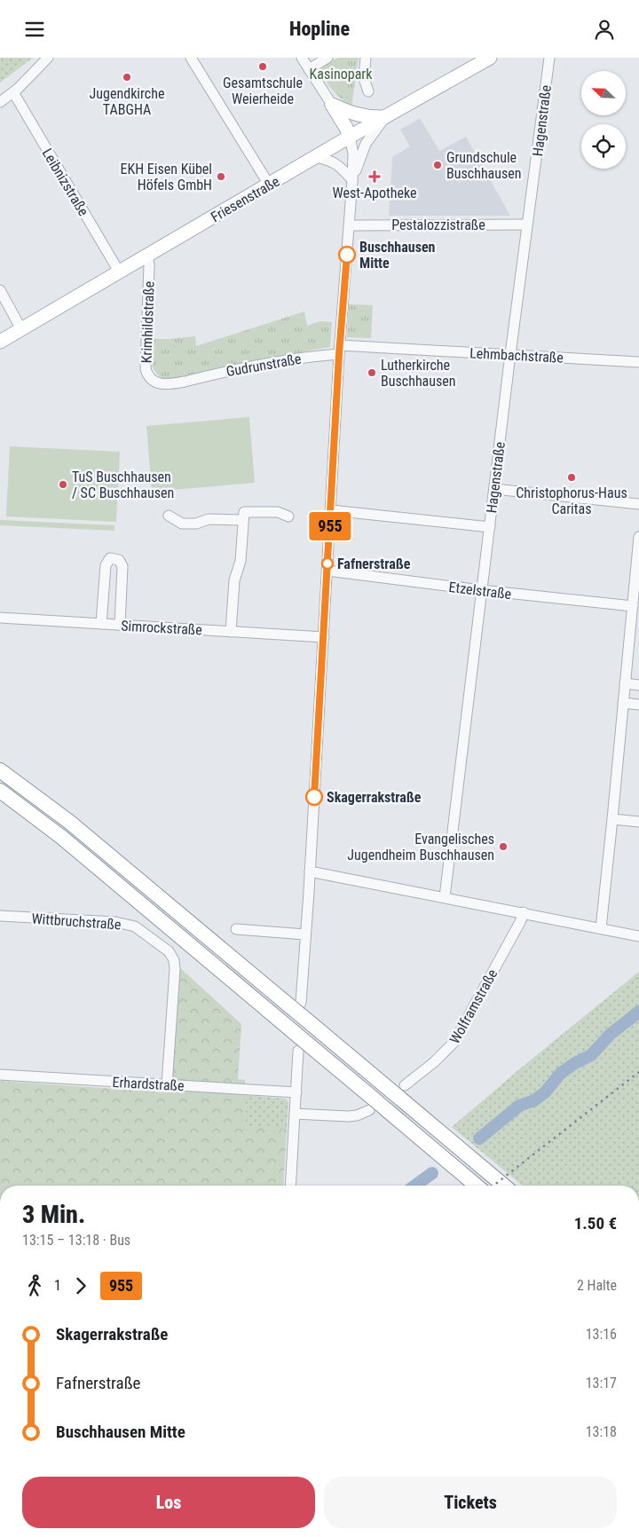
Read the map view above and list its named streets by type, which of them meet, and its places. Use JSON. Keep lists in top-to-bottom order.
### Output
{
  "streets": {
    "main road": ["Friesenstraße"],
    "street": [
      "Hagenstraße",
      "Leibnizstraße",
      "Pestalozzistraße",
      "Krimhildstraße",
      "Lehmbachstraße",
      "Gudrunstraße",
      "Etzelstraße",
      "Simrockstraße",
      "Wittbruchstraße",
      "Wolframstraße",
      "Erhardstraße"
    ]
  },
  "crossings": [
    ["Hagenstraße", "Pestalozzistraße"],
    ["Hagenstraße", "Lehmbachstraße"],
    ["Hagenstraße", "Etzelstraße"],
    ["Leibnizstraße", "Friesenstraße"],
    ["Friesenstraße", "Krimhildstraße"],
    ["Krimhildstraße", "Gudrunstraße"],
    ["Lehmbachstraße", "Gudrunstraße"],
    ["Wittbruchstraße", "Erhardstraße"]
  ],
  "parks": ["Kasinopark"],
  "places": {
    "other": [
      "Gesamtschule Weierheide",
      "Jugendkirche TABGHA",
      "Grundschule Buschhausen",
      "EKH Eisen Kübel Höfels GmbH",
      "Buschhausen Mitte",
      "Lutherkirche Buschhausen",
      "Christophorus-Haus Caritas",
      "TuS Buschhausen / SC Buschhausen",
      "Fafnerstraße",
      "Skagerrakstraße",
      "Evangelisches Jugendheim Buschhausen"
    ],
    "health": ["West-Apotheke"]
  },
  "lines": ["bus line 955"],
  "north": "top left",
  "page": {
    "header": "Hopline",
    "on_map": "955",
    "heading": ["3 Min.", "13:15 – 13:18 · Bus", "1.50 €"],
    "legs": ["1", "955", "2 Halte"],
    "list": [
      {
        "name": "Skagerrakstraße",
        "value": "13:16"
      },
      {
        "name": "Fafnerstraße",
        "value": "13:17"
      },
      {
        "name": "Buschhausen Mitte",
        "value": "13:18"
      }
    ],
    "buttons": ["Los", "Tickets"]
  }
}
